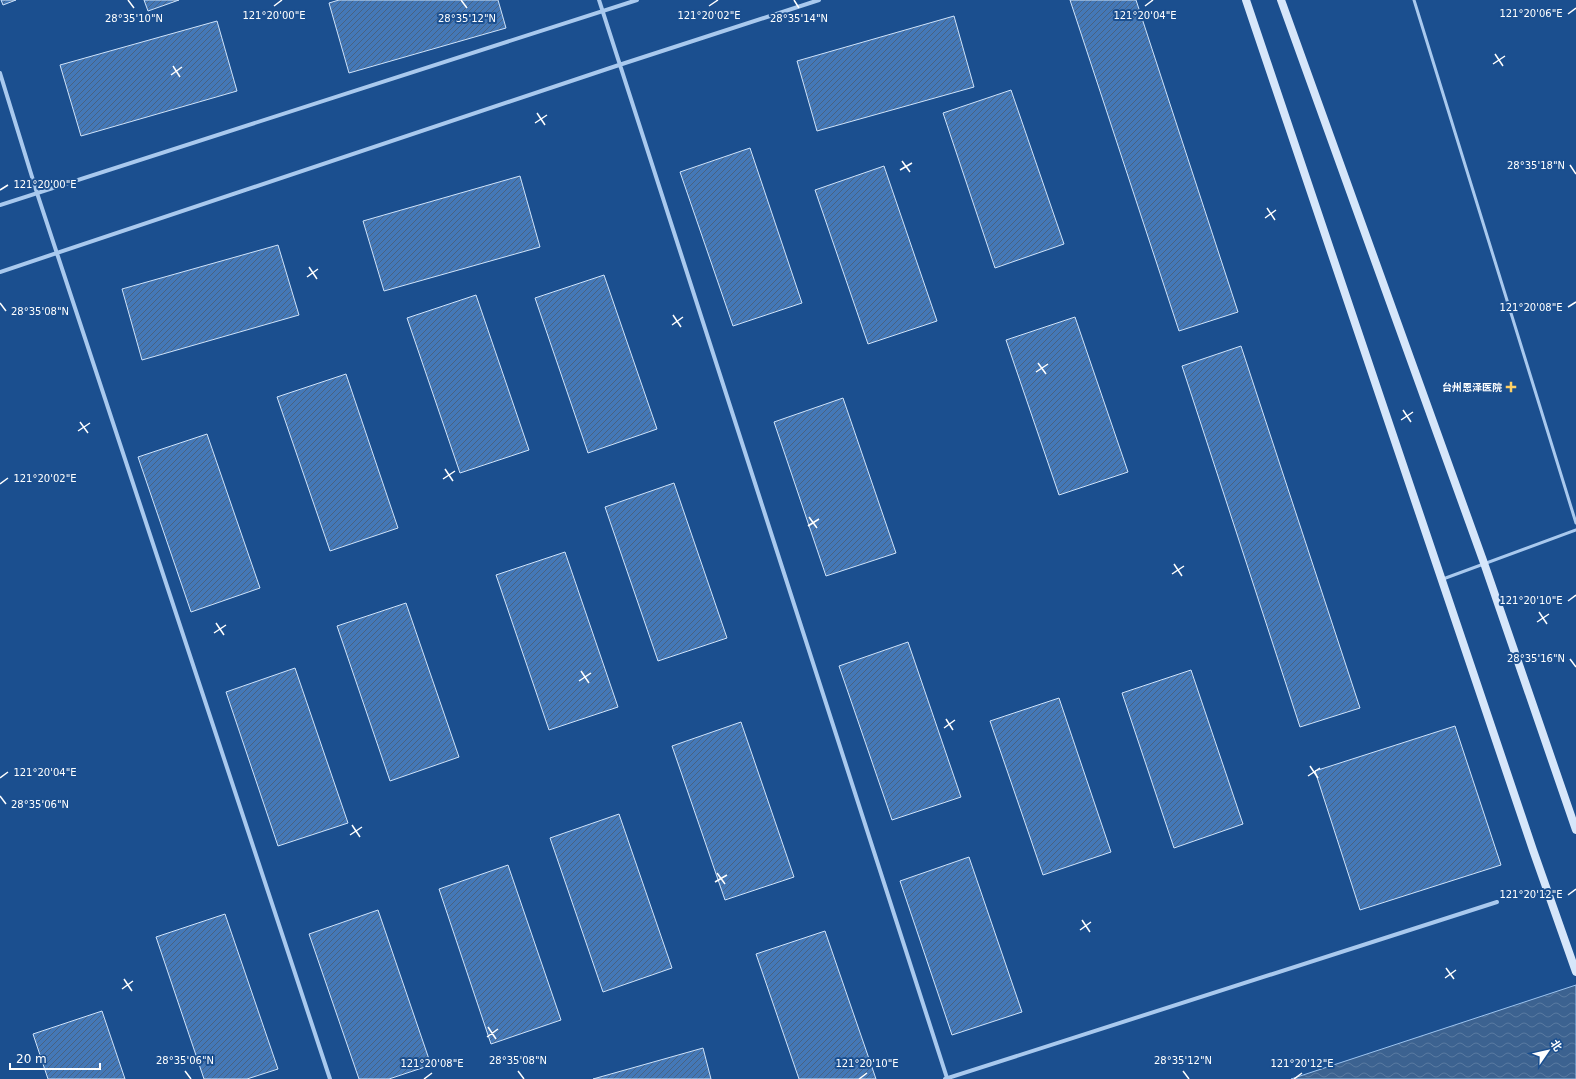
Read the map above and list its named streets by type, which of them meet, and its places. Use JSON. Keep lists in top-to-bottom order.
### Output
{
  "places": {
    "health": ["台州恩泽医院"]
  },
  "scale_bar": "20 m",
  "north": "top right",
  "coordinates": [
    "121°20'06\"E",
    "121°20'00\"E",
    "121°20'02\"E",
    "121°20'04\"E",
    "28°35'10\"N",
    "28°35'12\"N",
    "28°35'14\"N",
    "28°35'18\"N",
    "121°20'08\"E",
    "28°35'08\"N",
    "121°20'10\"E",
    "28°35'16\"N",
    "28°35'06\"N",
    "121°20'12\"E"
  ]
}
